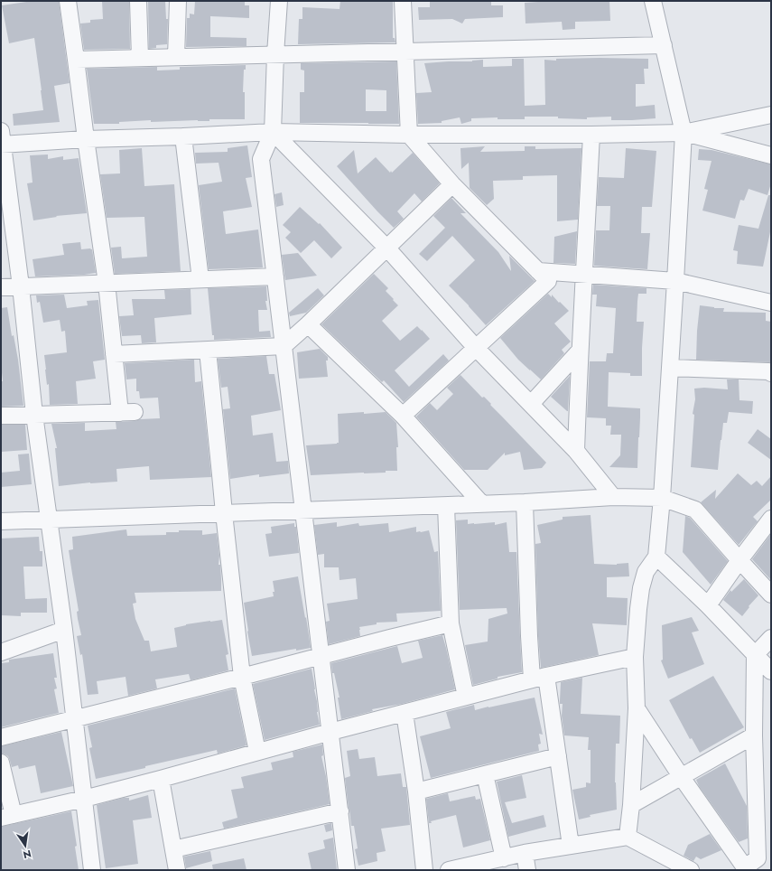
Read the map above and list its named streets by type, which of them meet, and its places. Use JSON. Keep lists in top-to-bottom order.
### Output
{
  "north": "bottom"
}
